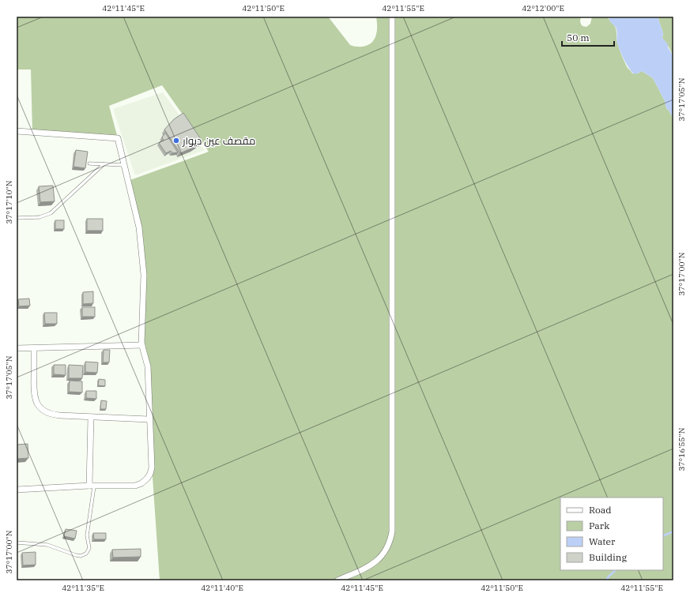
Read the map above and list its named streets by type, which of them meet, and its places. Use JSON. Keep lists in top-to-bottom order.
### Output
{
  "places": ["مقصف عين ديوار"],
  "legend": [
    "Road",
    "Park",
    "Water",
    "Building"
  ],
  "scale_bar": "50 m",
  "coordinates": [
    "42°11'45\"E",
    "42°11'50\"E",
    "42°11'55\"E",
    "42°12'00\"E",
    "37°17'05\"N",
    "37°17'10\"N",
    "37°17'00\"N",
    "37°16'55\"N",
    "42°11'35\"E",
    "42°11'40\"E"
  ]
}
